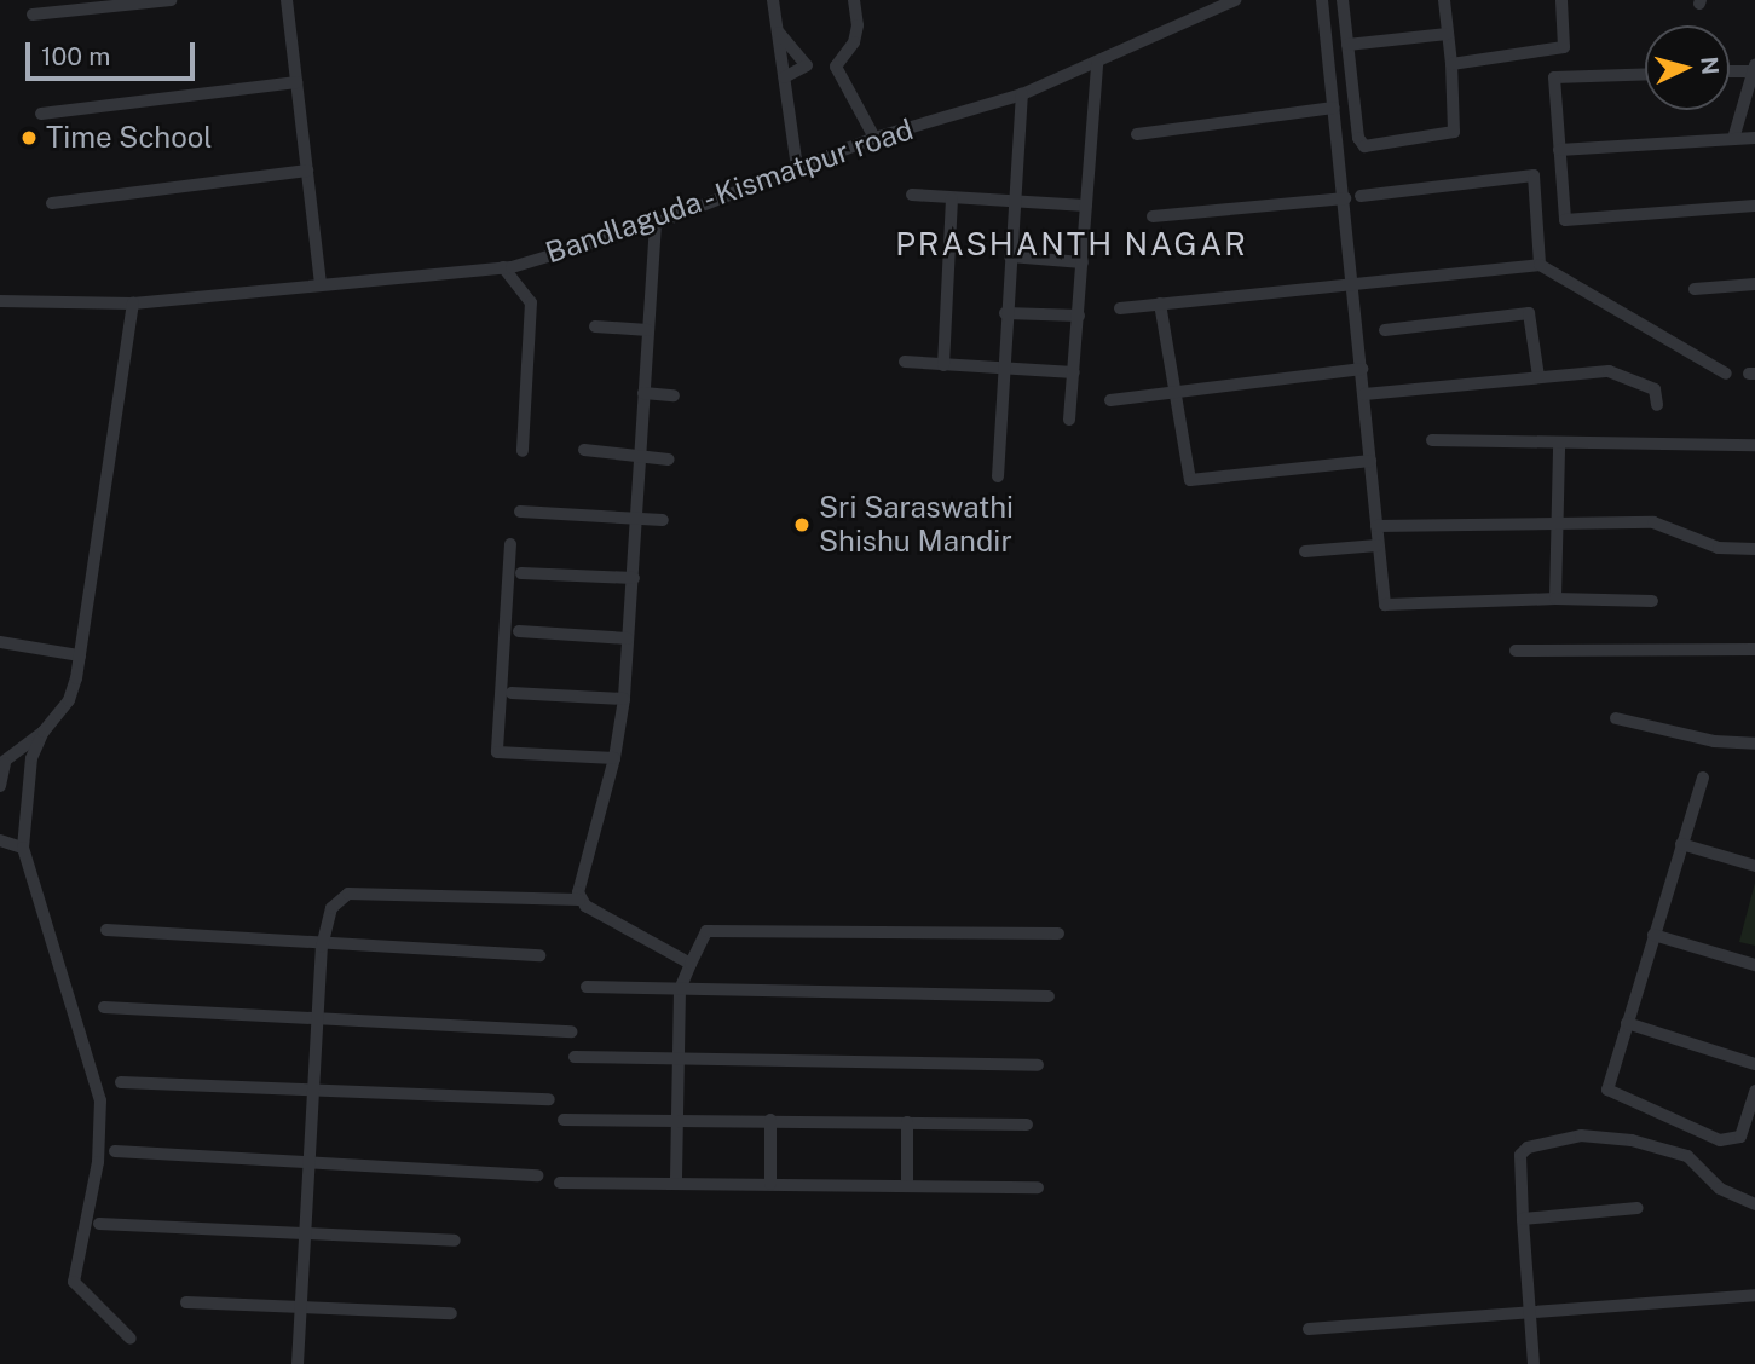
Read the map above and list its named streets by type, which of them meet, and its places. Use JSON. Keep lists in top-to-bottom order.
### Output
{
  "streets": {
    "street": ["Bandlaguda - Kismatpur road"]
  },
  "districts": ["PRASHANTH NAGAR"],
  "places": ["Time School", "Sri Saraswathi Shishu Mandir"],
  "scale_bar": "100 m",
  "north": "right"
}
